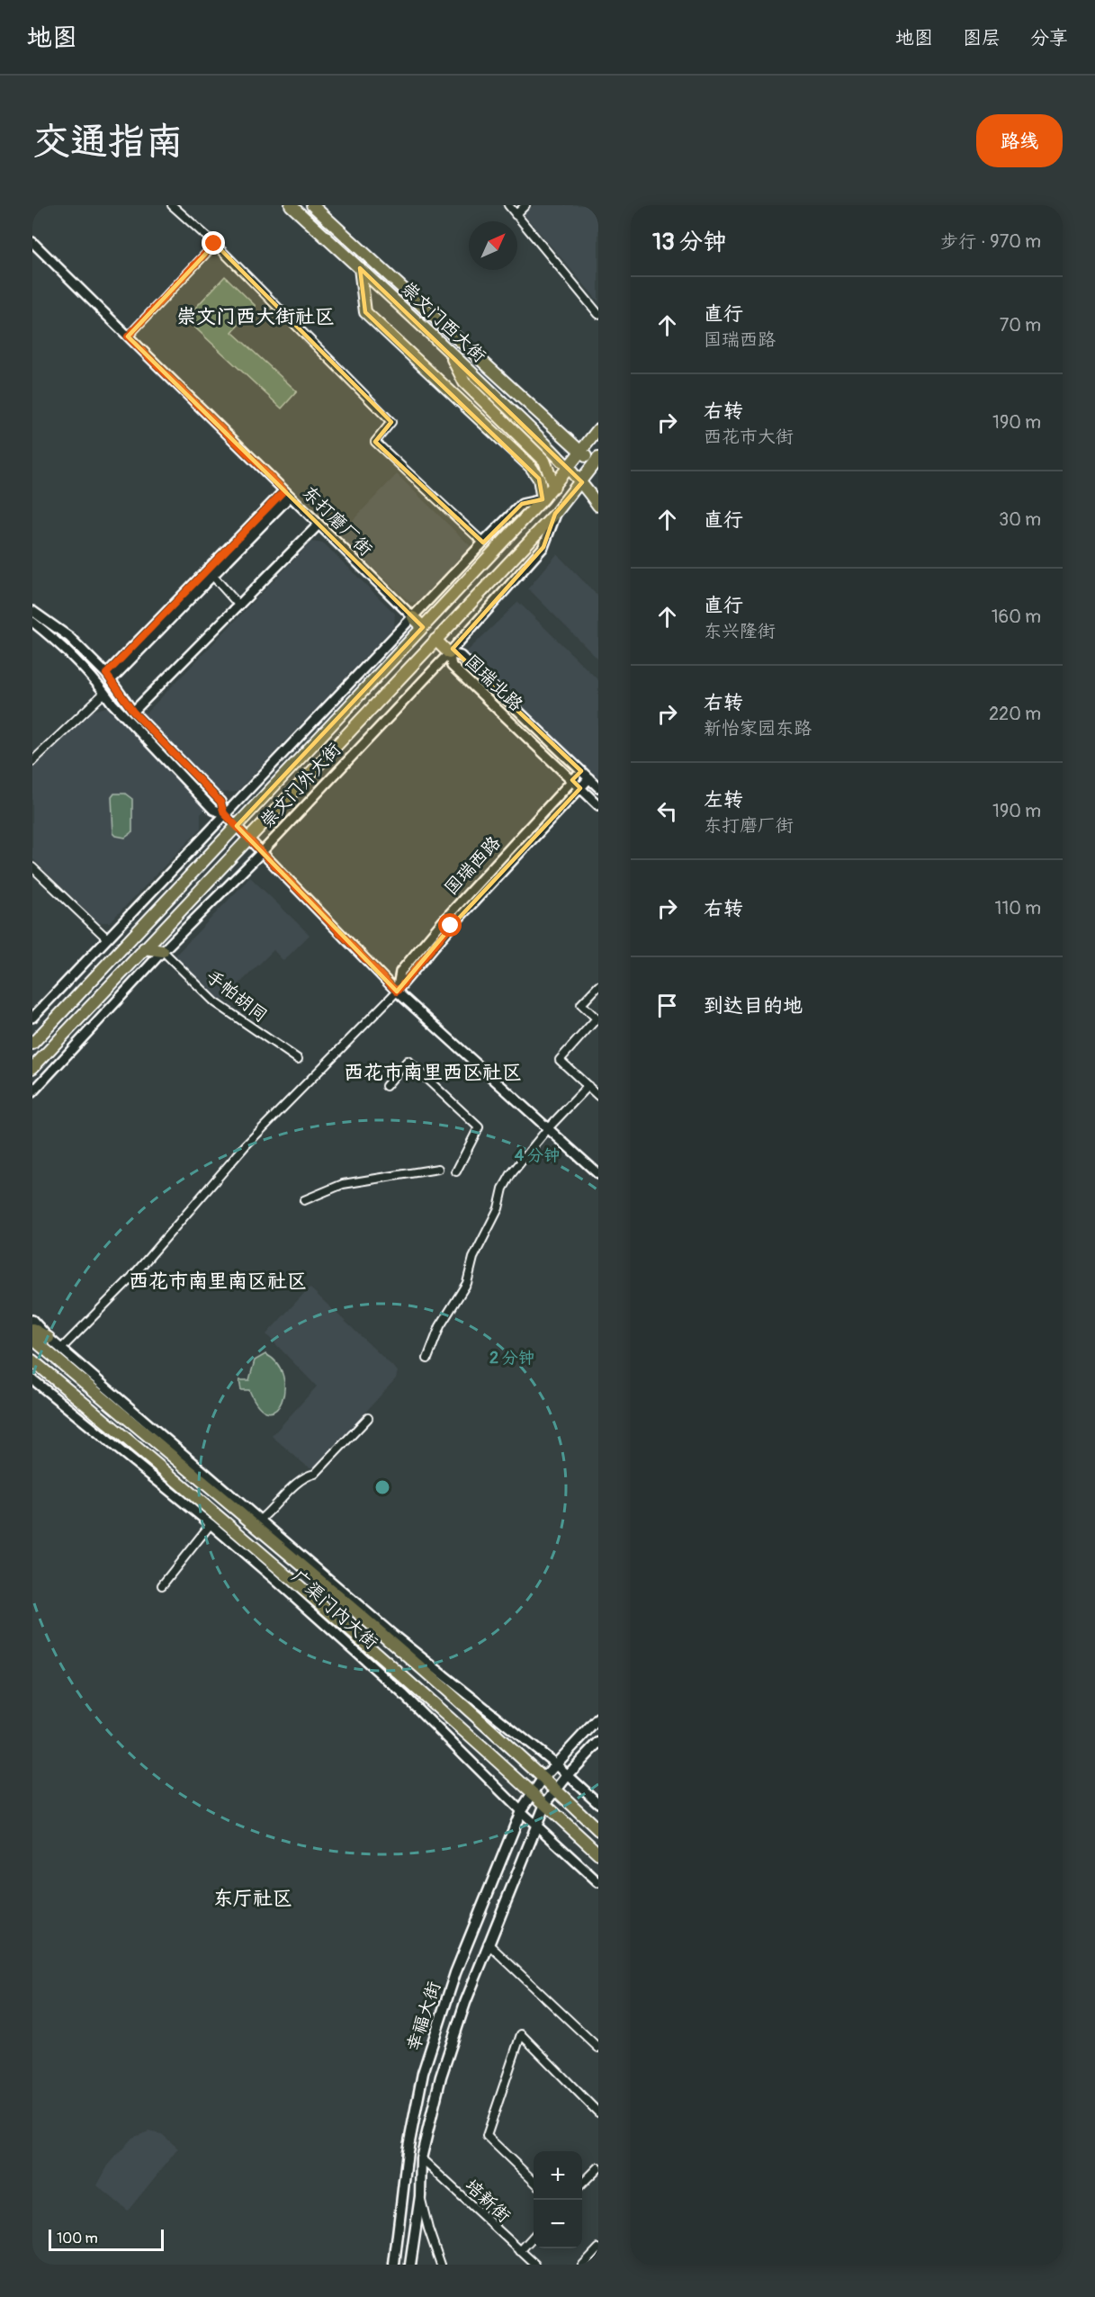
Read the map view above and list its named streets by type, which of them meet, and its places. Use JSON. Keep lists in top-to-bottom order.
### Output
{
  "streets": {
    "main road": [
      "崇文门西大街",
      "崇文门外大街",
      "广渠门内大街",
      "幸福大街"
    ],
    "street": [
      "东打磨厂街",
      "国瑞北路",
      "国瑞西路",
      "手帕胡同",
      "培新街"
    ]
  },
  "crossings": [
    ["崇文门西大街", "崇文门外大街"],
    ["东打磨厂街", "崇文门外大街"],
    ["国瑞北路", "崇文门外大街"],
    ["国瑞北路", "国瑞西路"],
    ["崇文门外大街", "手帕胡同"],
    ["广渠门内大街", "幸福大街"],
    ["幸福大街", "培新街"]
  ],
  "districts": [
    "崇文门西大街社区",
    "西花市南里西区社区",
    "西花市南里南区社区",
    "东厅社区"
  ],
  "scale_bar": "100 m",
  "north": "top right",
  "page": {
    "header": "地图",
    "nav": ["地图", "图层", "分享"],
    "buttons": "路线",
    "title": "交通指南",
    "heading": ["13 分钟", "步行 · 970 m"],
    "list": [
      ["直行", "国瑞西路", "70 m"],
      ["右转", "西花市大街", "190 m"],
      ["直行", "30 m"],
      ["直行", "东兴隆街", "160 m"],
      ["右转", "新怡家园东路", "220 m"],
      ["左转", "东打磨厂街", "190 m"],
      ["右转", "110 m"],
      "到达目的地"
    ],
    "map_buttons": ["+", "−"],
    "scale": "100 m"
  },
  "rings": ["4 分钟", "2 分钟"]
}
